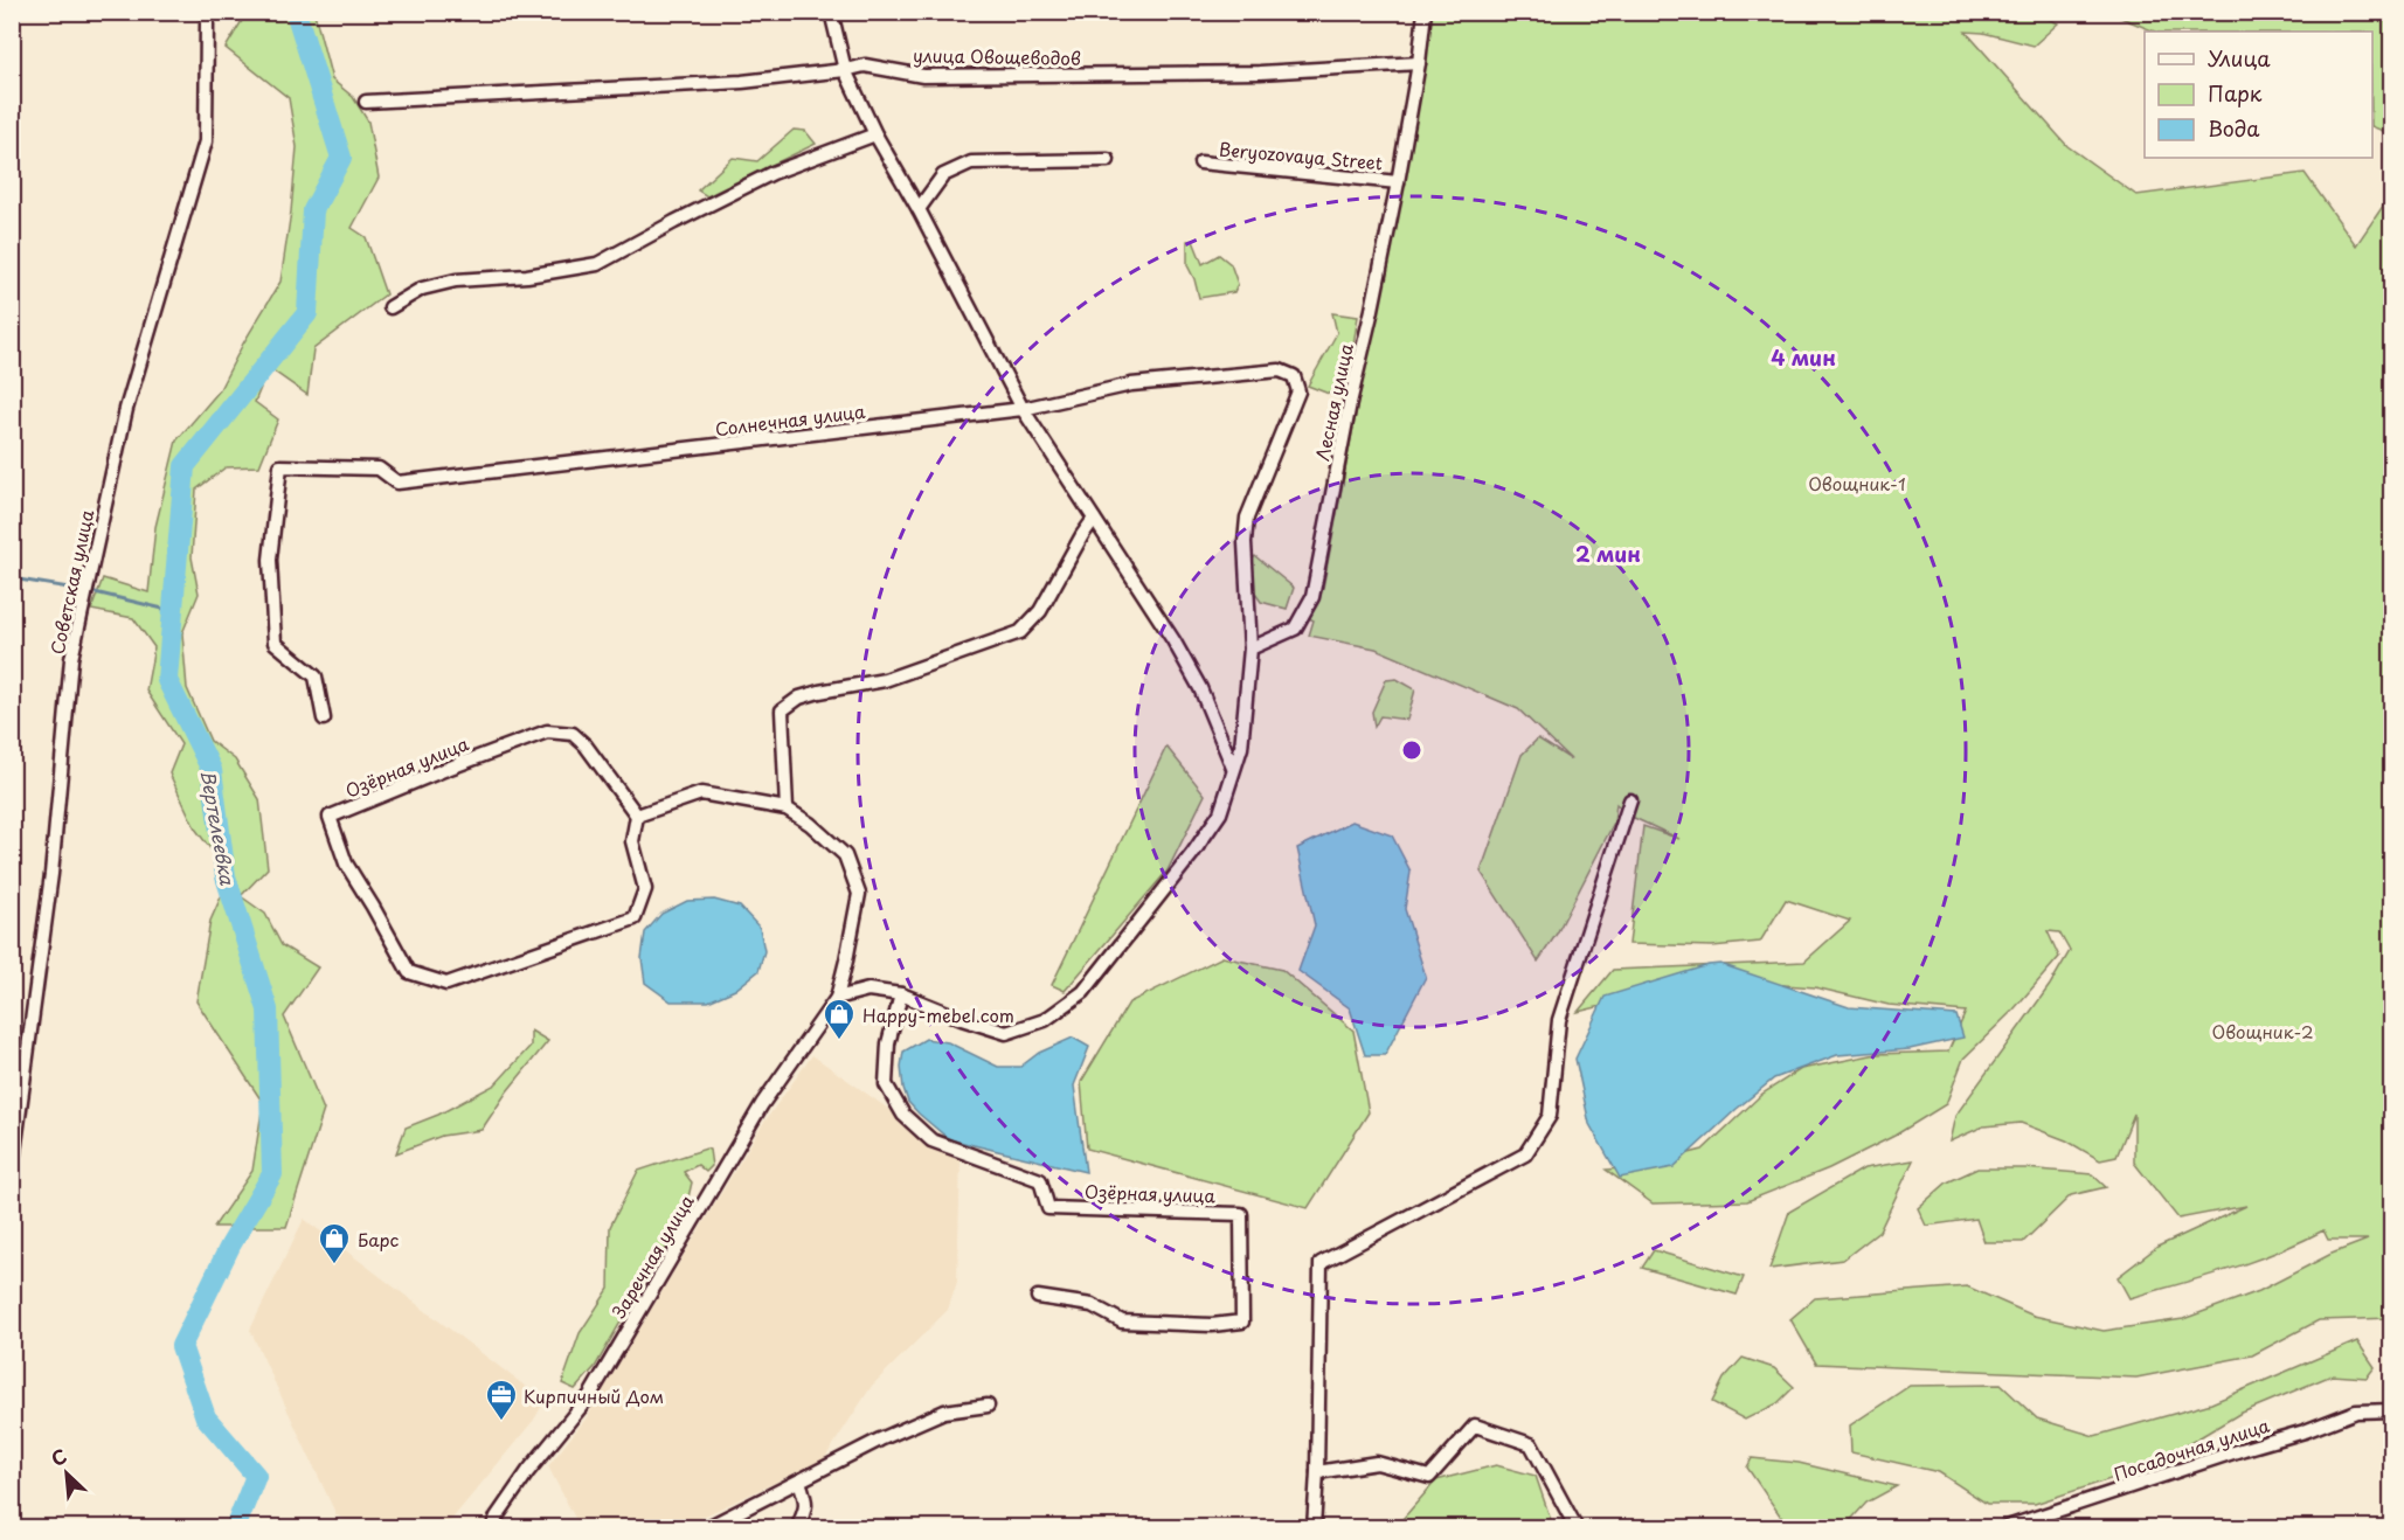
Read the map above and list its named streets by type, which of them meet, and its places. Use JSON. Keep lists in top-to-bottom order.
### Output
{
  "streets": {
    "street": [
      "улица Овощеводов",
      "Beryozovaya Street",
      "Лесная улица",
      "Солнечная улица",
      "Советская улица",
      "Озёрная улица",
      "Заречная улица",
      "Посадочная улица"
    ]
  },
  "crossings": [
    ["улица Овощеводов", "Лесная улица"],
    ["Beryozovaya Street", "Лесная улица"],
    ["Лесная улица", "Солнечная улица"]
  ],
  "water": ["Вертелеевка"],
  "parks": ["Овощник-1", "Овощник-2"],
  "places": {
    "shop": ["Happy-mebel.com", "Барс"],
    "office": ["Кирпичный Дом"]
  },
  "legend": ["Улица", "Парк", "Вода"],
  "north": "top left",
  "rings": ["4 мин", "2 мин"]
}
